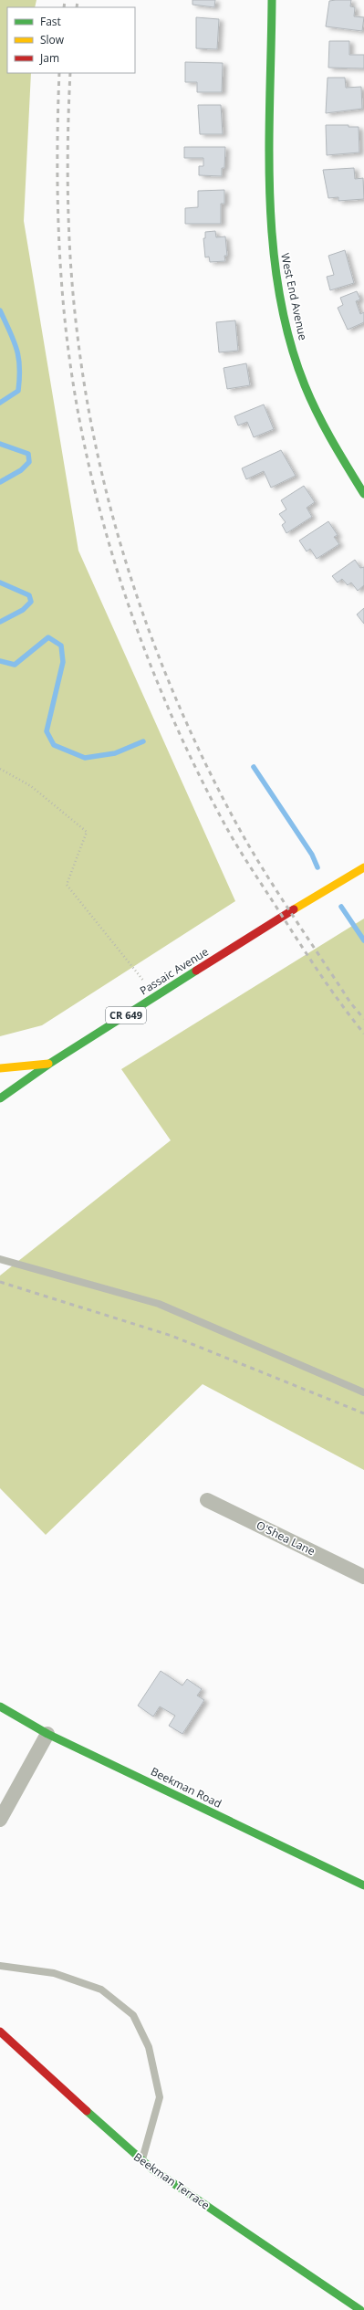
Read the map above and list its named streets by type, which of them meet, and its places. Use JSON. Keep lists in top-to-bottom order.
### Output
{
  "streets": {
    "street": [
      "West End Avenue",
      "Passaic Avenue",
      "CR 649",
      "O'Shea Lane",
      "Beekman Road",
      "Beekman Terrace"
    ]
  },
  "legend": ["Fast", "Slow", "Jam"]
}
